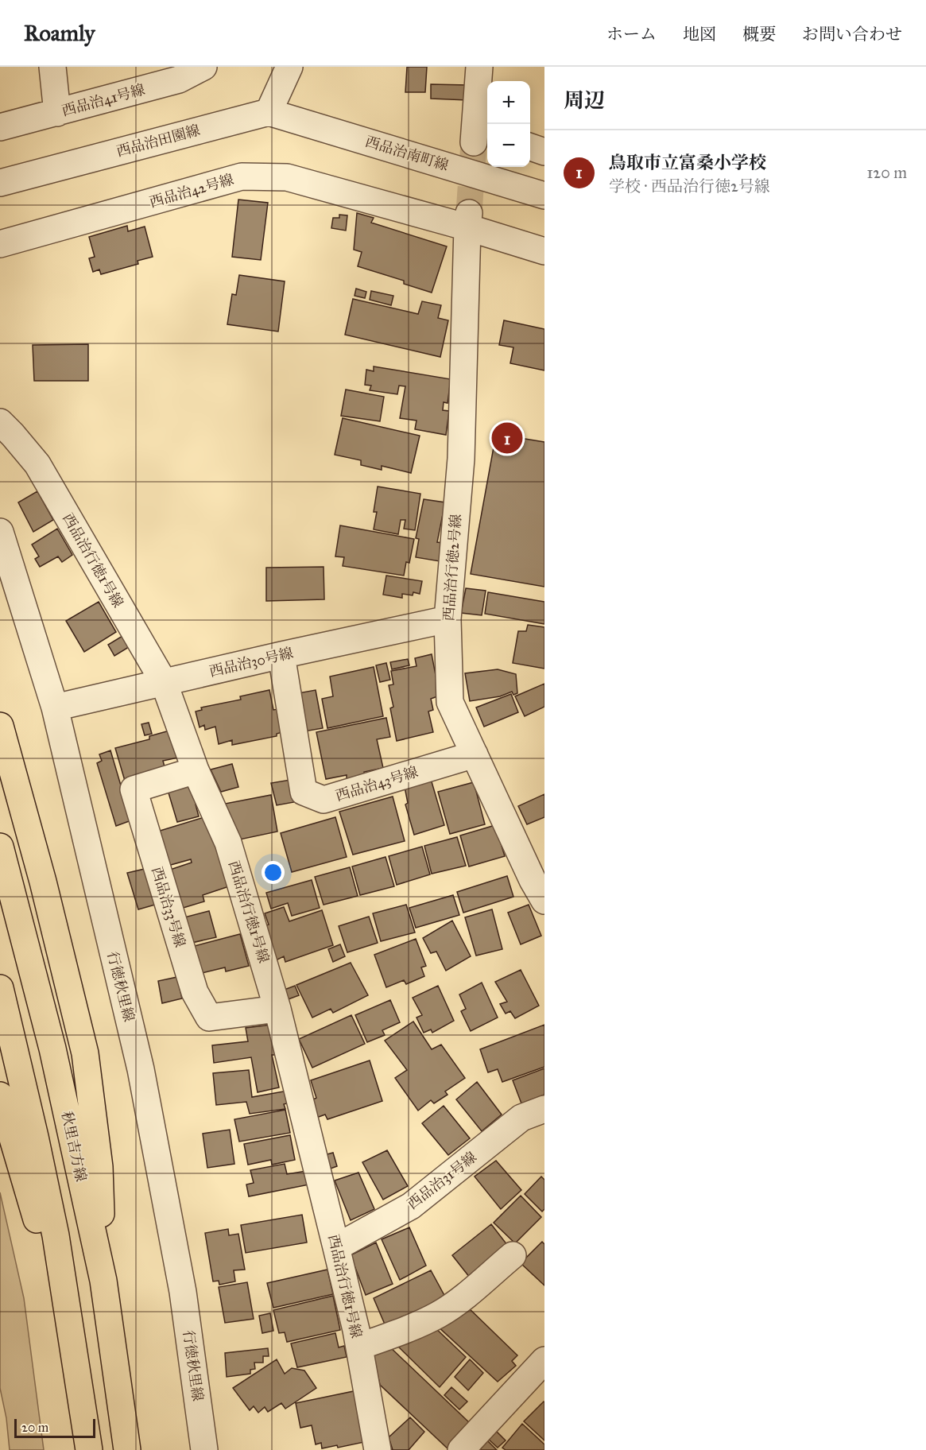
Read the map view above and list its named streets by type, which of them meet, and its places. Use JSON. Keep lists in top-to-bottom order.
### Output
{
  "streets": {
    "main road": ["秋里吉方線"],
    "street": [
      "西品治41号線",
      "西品治田園線",
      "西品治南町線",
      "西品治42号線",
      "西品治行徳1号線",
      "西品治行徳2号線",
      "西品治30号線",
      "西品治43号線",
      "西品治33号線",
      "行徳秋里線",
      "西品治31号線"
    ]
  },
  "crossings": [
    ["西品治田園線", "西品治南町線"],
    ["西品治42号線", "西品治行徳2号線"],
    ["西品治行徳1号線", "西品治30号線"],
    ["西品治行徳1号線", "西品治33号線"],
    ["西品治行徳1号線", "西品治31号線"],
    ["西品治行徳2号線", "西品治30号線"],
    ["西品治行徳2号線", "西品治43号線"],
    ["西品治30号線", "西品治43号線"],
    ["西品治30号線", "行徳秋里線"]
  ],
  "scale_bar": "20 m",
  "page": {
    "header": "Roamly",
    "nav": [
      "ホーム",
      "地図",
      "概要",
      "お問い合わせ"
    ],
    "heading": "周辺",
    "map_buttons": ["+", "−"],
    "list": [
      {
        "mark": "1",
        "name": "鳥取市立富桑小学校",
        "note": "学校 · 西品治行徳2号線",
        "value": "120 m"
      }
    ],
    "pins": "1",
    "scale": "20 m"
  }
}
